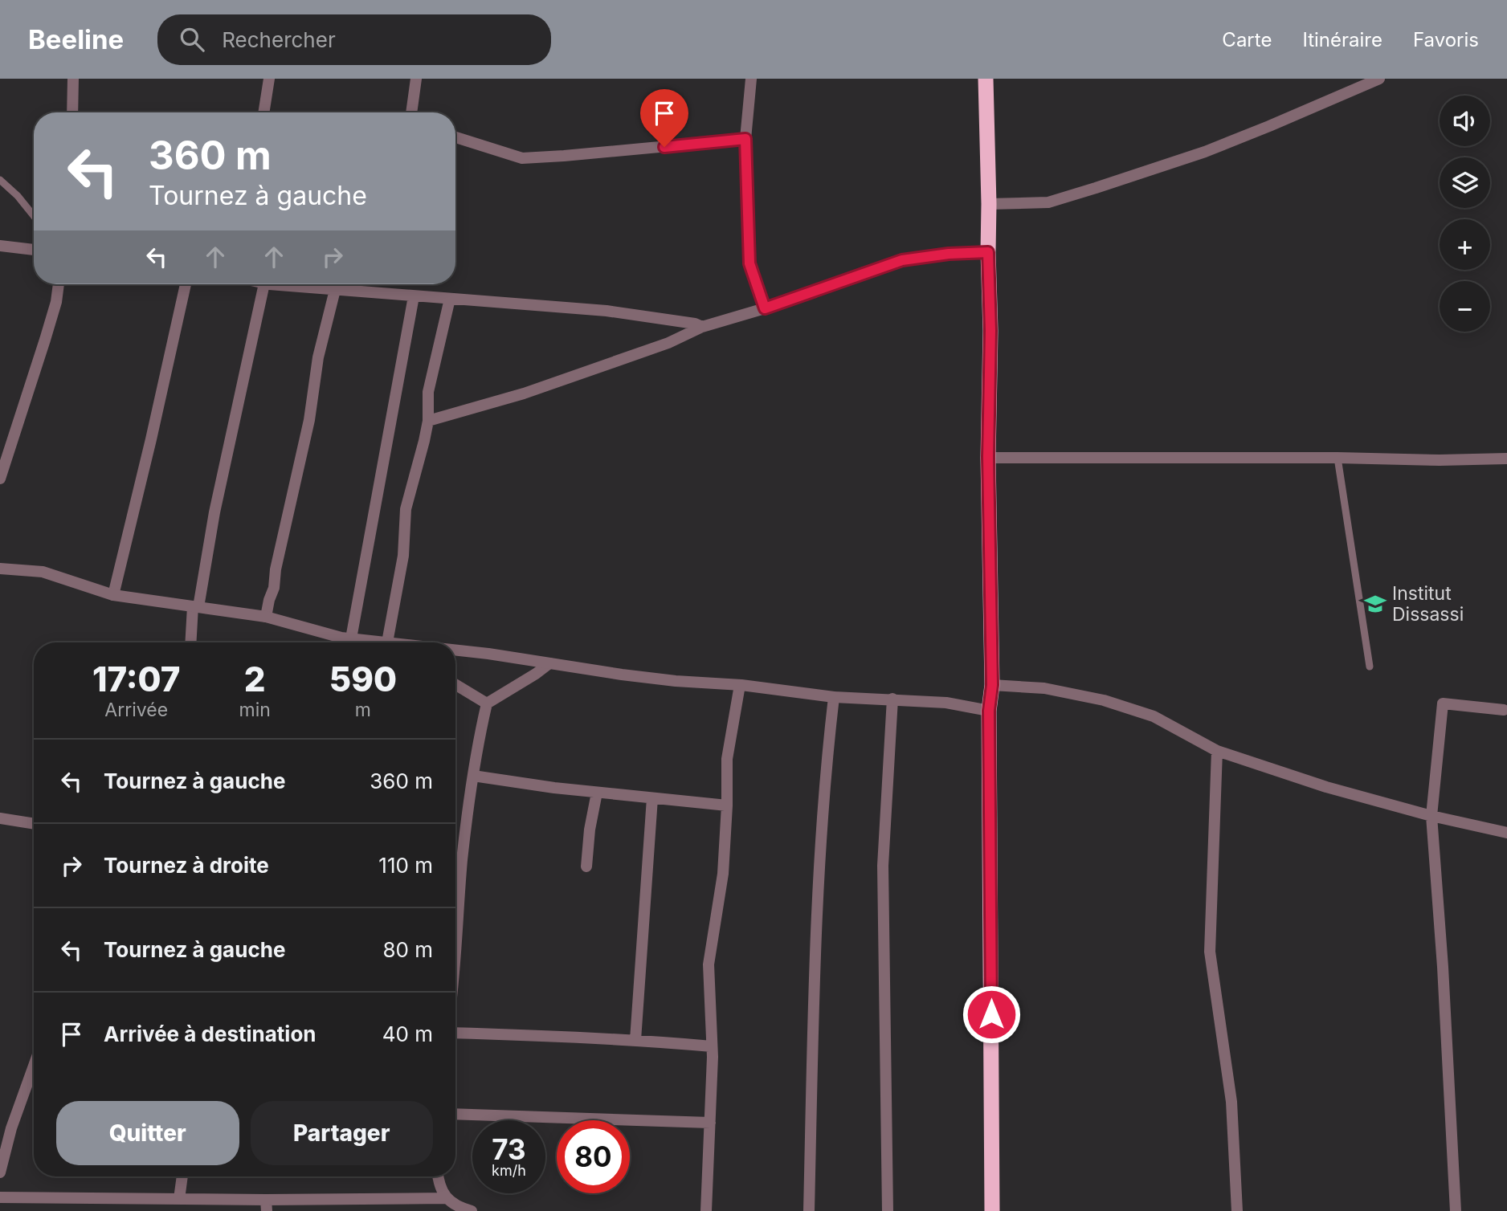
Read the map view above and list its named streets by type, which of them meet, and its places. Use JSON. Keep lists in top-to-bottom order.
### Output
{
  "places": {
    "school or university": ["Institut Dissassi"]
  },
  "page": {
    "header": "Beeline",
    "search": "Rechercher",
    "nav": ["Carte", "Itinéraire", "Favoris"],
    "map_buttons": ["+", "−"],
    "turn": ["360 m", "Tournez à gauche"],
    "eta": [
      "17:07",
      "Arrivée",
      "2",
      "min",
      "590",
      "m"
    ],
    "list": [
      {
        "name": "Tournez à gauche",
        "value": "360 m"
      },
      {
        "name": "Tournez à droite",
        "value": "110 m"
      },
      {
        "name": "Tournez à gauche",
        "value": "80 m"
      },
      {
        "name": "Arrivée à destination",
        "value": "40 m"
      }
    ],
    "buttons": ["Quitter", "Partager"],
    "speed": "73 km/h",
    "limit": "80"
  }
}
